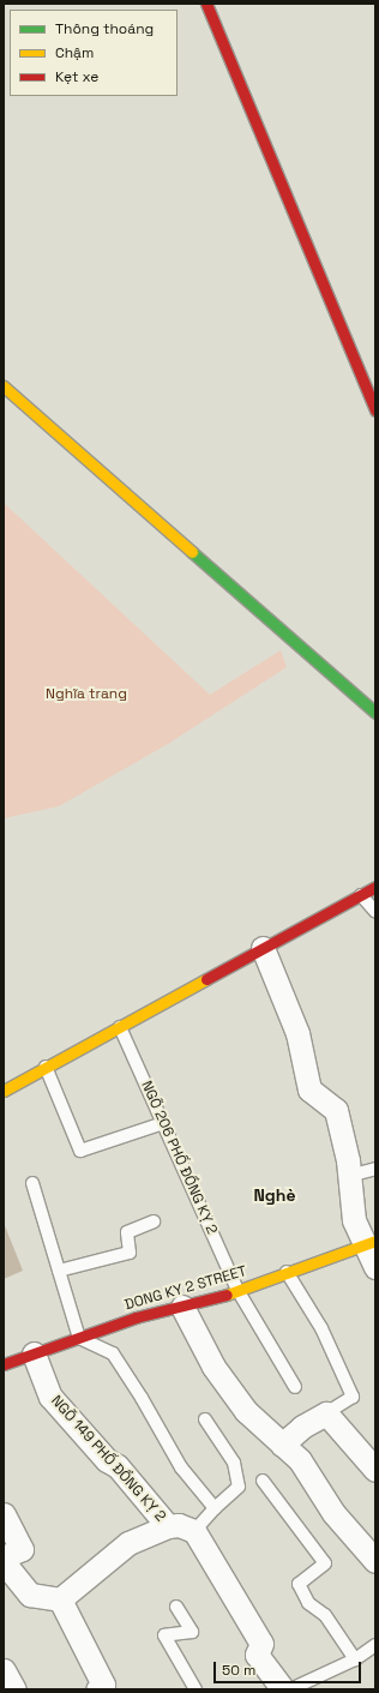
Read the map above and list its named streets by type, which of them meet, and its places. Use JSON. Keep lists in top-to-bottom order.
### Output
{
  "streets": {
    "street": ["DONG KY 2 STREET", "NGÕ 149 PHỐ ĐỒNG KỴ 2"],
    "lane": ["NGÕ 206 PHỐ ĐỒNG KỴ 2"]
  },
  "crossings": [
    ["NGÕ 206 PHỐ ĐỒNG KỴ 2", "DONG KY 2 STREET"],
    ["DONG KY 2 STREET", "NGÕ 149 PHỐ ĐỒNG KỴ 2"]
  ],
  "districts": ["Nghè"],
  "parks": ["Nghĩa trang"],
  "legend": ["Thông thoáng", "Chậm", "Kẹt xe"],
  "scale_bar": "50 m"
}
